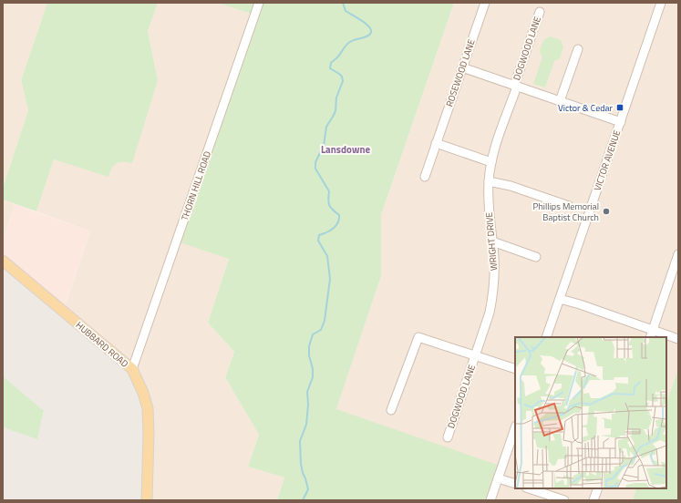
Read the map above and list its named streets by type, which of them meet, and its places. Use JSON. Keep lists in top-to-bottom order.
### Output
{
  "streets": {
    "main road": ["HUBBARD ROAD"],
    "street": [
      "DOGWOOD LANE",
      "ROSEWOOD LANE",
      "VICTOR AVENUE",
      "THORN HILL ROAD",
      "WRIGHT DRIVE"
    ]
  },
  "crossings": [
    ["DOGWOOD LANE", "WRIGHT DRIVE"],
    ["THORN HILL ROAD", "HUBBARD ROAD"]
  ],
  "districts": ["Lansdowne"],
  "places": {
    "transit": ["Victor & Cedar"],
    "other": ["Phillips Memorial Baptist Church"]
  }
}
